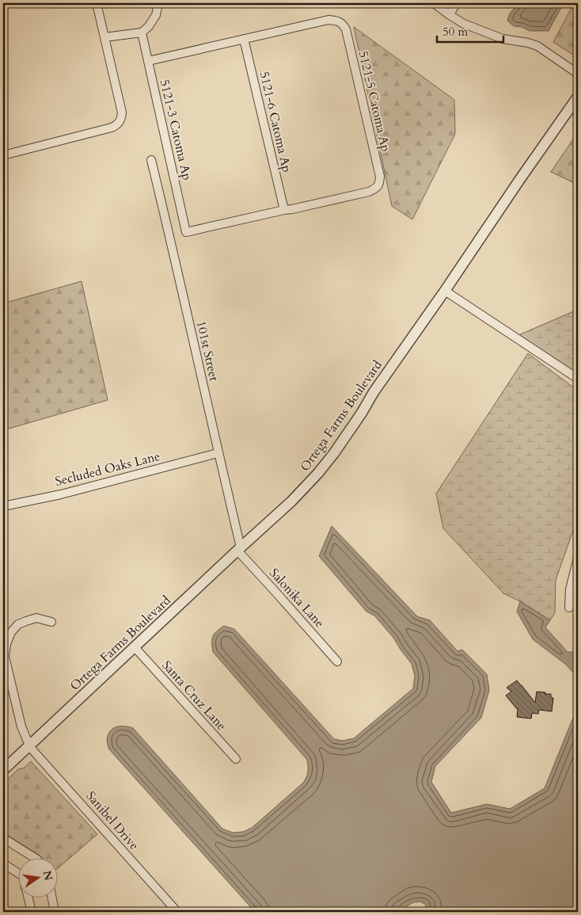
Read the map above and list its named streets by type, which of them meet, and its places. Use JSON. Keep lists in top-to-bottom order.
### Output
{
  "streets": {
    "street": [
      "5121-5 Catoma Ap",
      "5121-6 Catoma Ap",
      "5121-3 Catoma Ap",
      "101st Street",
      "Ortega Farms Boulevard",
      "Secluded Oaks Lane",
      "Salonika Lane",
      "Santa Cruz Lane",
      "Sanibel Drive"
    ]
  },
  "crossings": [
    ["5121-5 Catoma Ap", "5121-6 Catoma Ap"],
    ["5121-5 Catoma Ap", "5121-3 Catoma Ap"],
    ["101st Street", "Ortega Farms Boulevard"],
    ["101st Street", "Secluded Oaks Lane"],
    ["101st Street", "Salonika Lane"],
    ["Ortega Farms Boulevard", "Salonika Lane"],
    ["Ortega Farms Boulevard", "Santa Cruz Lane"],
    ["Ortega Farms Boulevard", "Sanibel Drive"]
  ],
  "scale_bar": "50 m",
  "north": "right"
}
